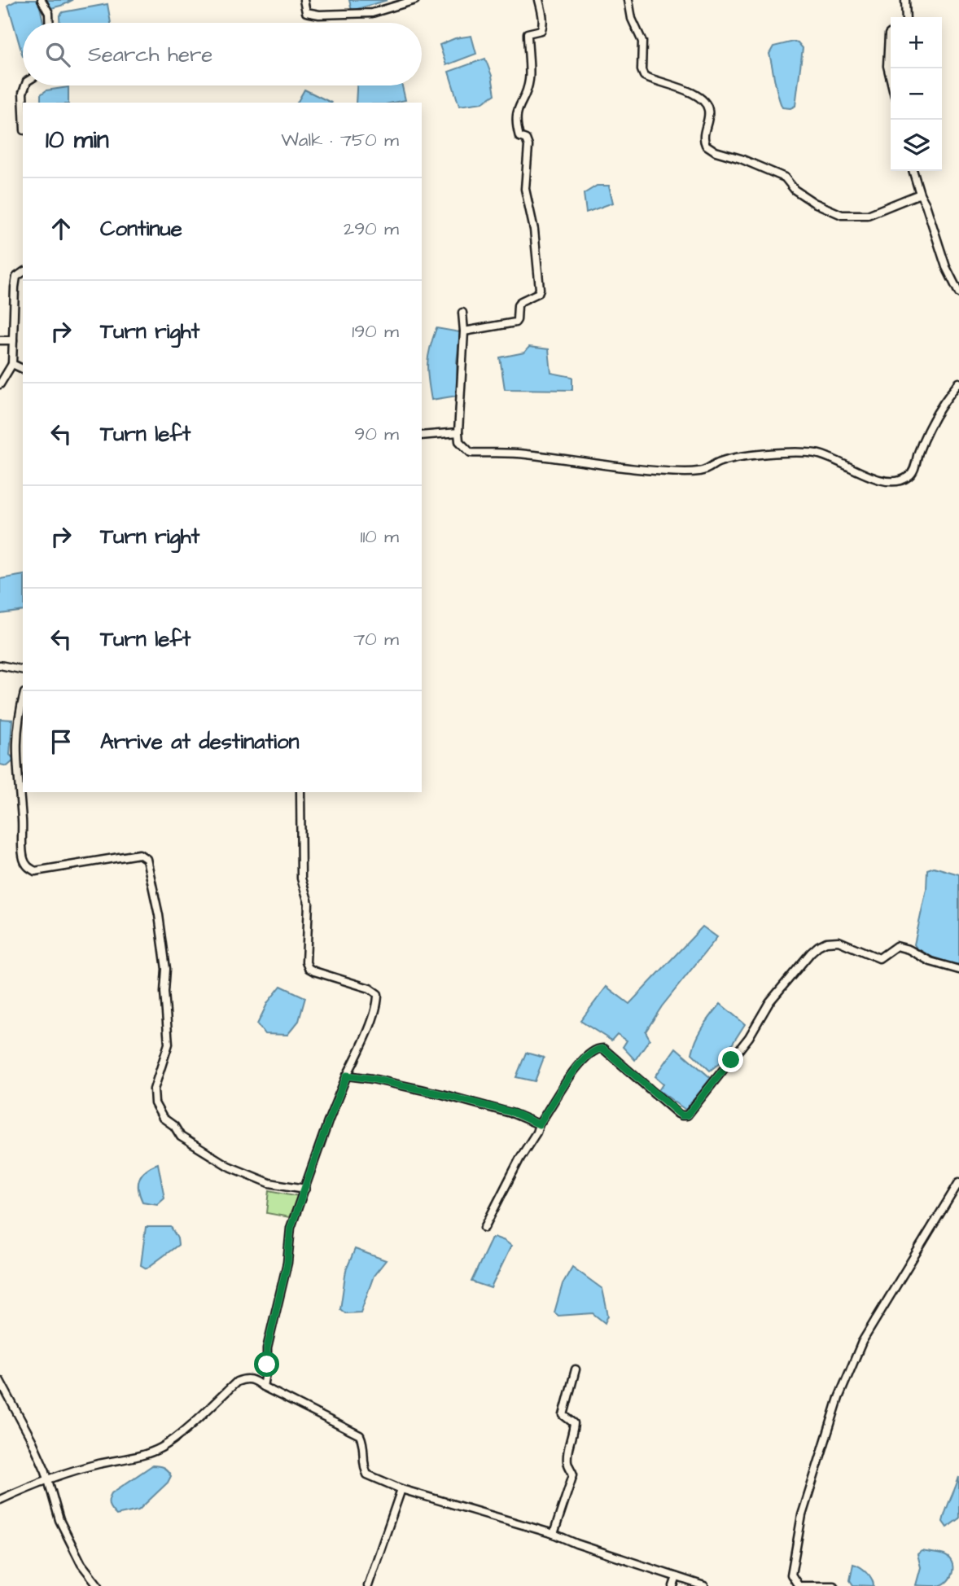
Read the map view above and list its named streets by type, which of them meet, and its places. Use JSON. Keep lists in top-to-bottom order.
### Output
{
  "page": {
    "map_buttons": ["+", "−"],
    "search": "Search here",
    "heading": ["10 min", "Walk · 750 m"],
    "list": [
      ["Continue", "290 m"],
      ["Turn right", "190 m"],
      ["Turn left", "90 m"],
      ["Turn right", "110 m"],
      ["Turn left", "70 m"],
      "Arrive at destination"
    ]
  }
}
